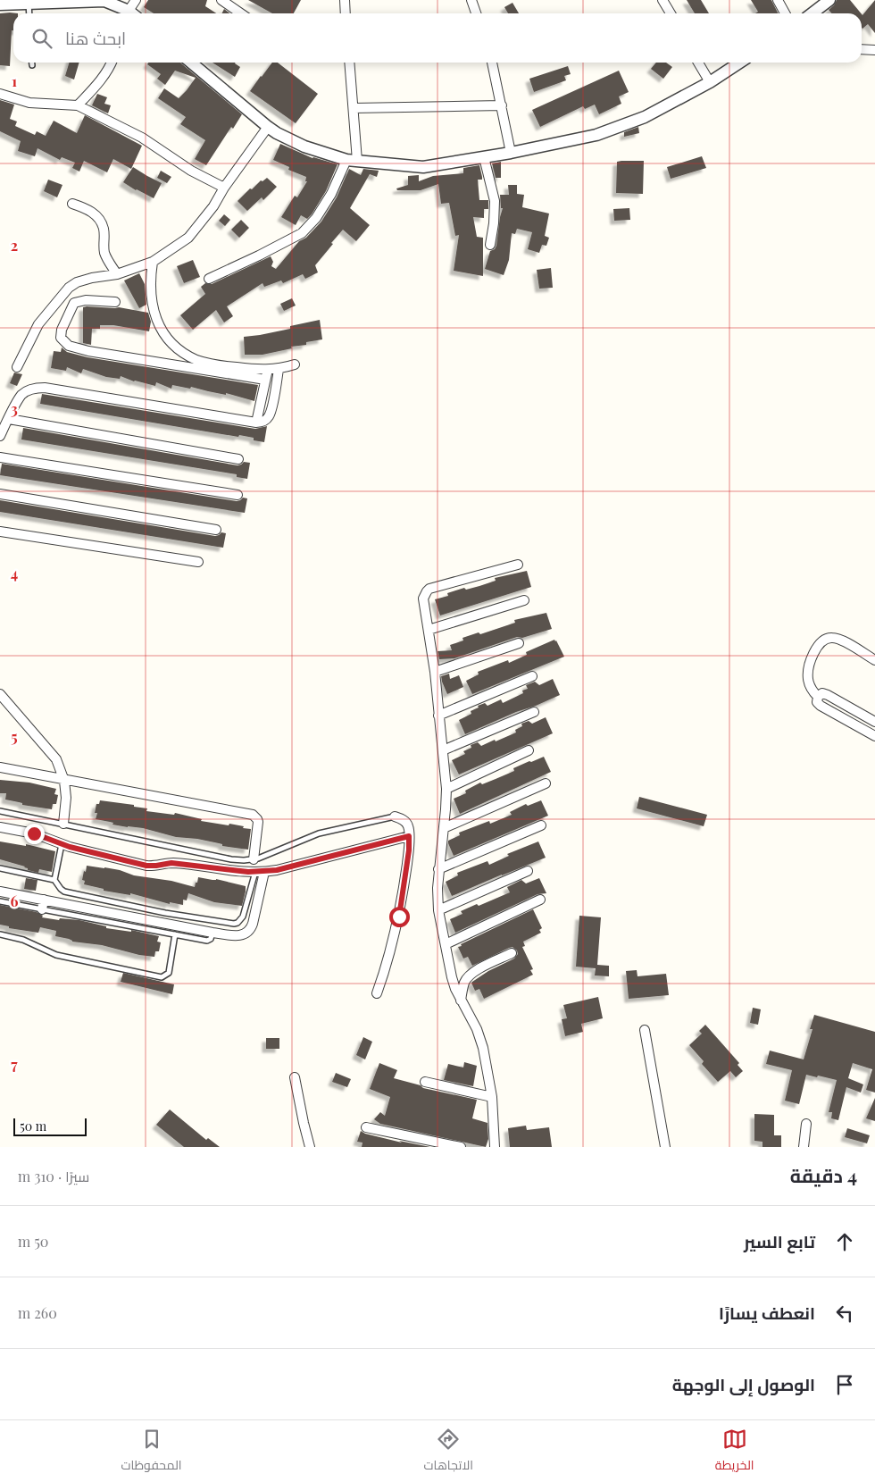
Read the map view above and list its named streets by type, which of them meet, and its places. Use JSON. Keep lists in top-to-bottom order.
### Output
{
  "scale_bar": "50 m",
  "page": {
    "search": "ابحث هنا",
    "scale": "50 m",
    "heading": ["4 دقيقة", "سيرًا · 310 m"],
    "list": [
      ["تابع السير", "50 m"],
      ["انعطف يسارًا", "260 m"],
      "الوصول إلى الوجهة"
    ],
    "nav": ["الخريطة", "الاتجاهات", "المحفوظات"]
  },
  "grid": {
    "rows": [
      "1",
      "2",
      "3",
      "4",
      "5",
      "6",
      "7"
    ]
  }
}
